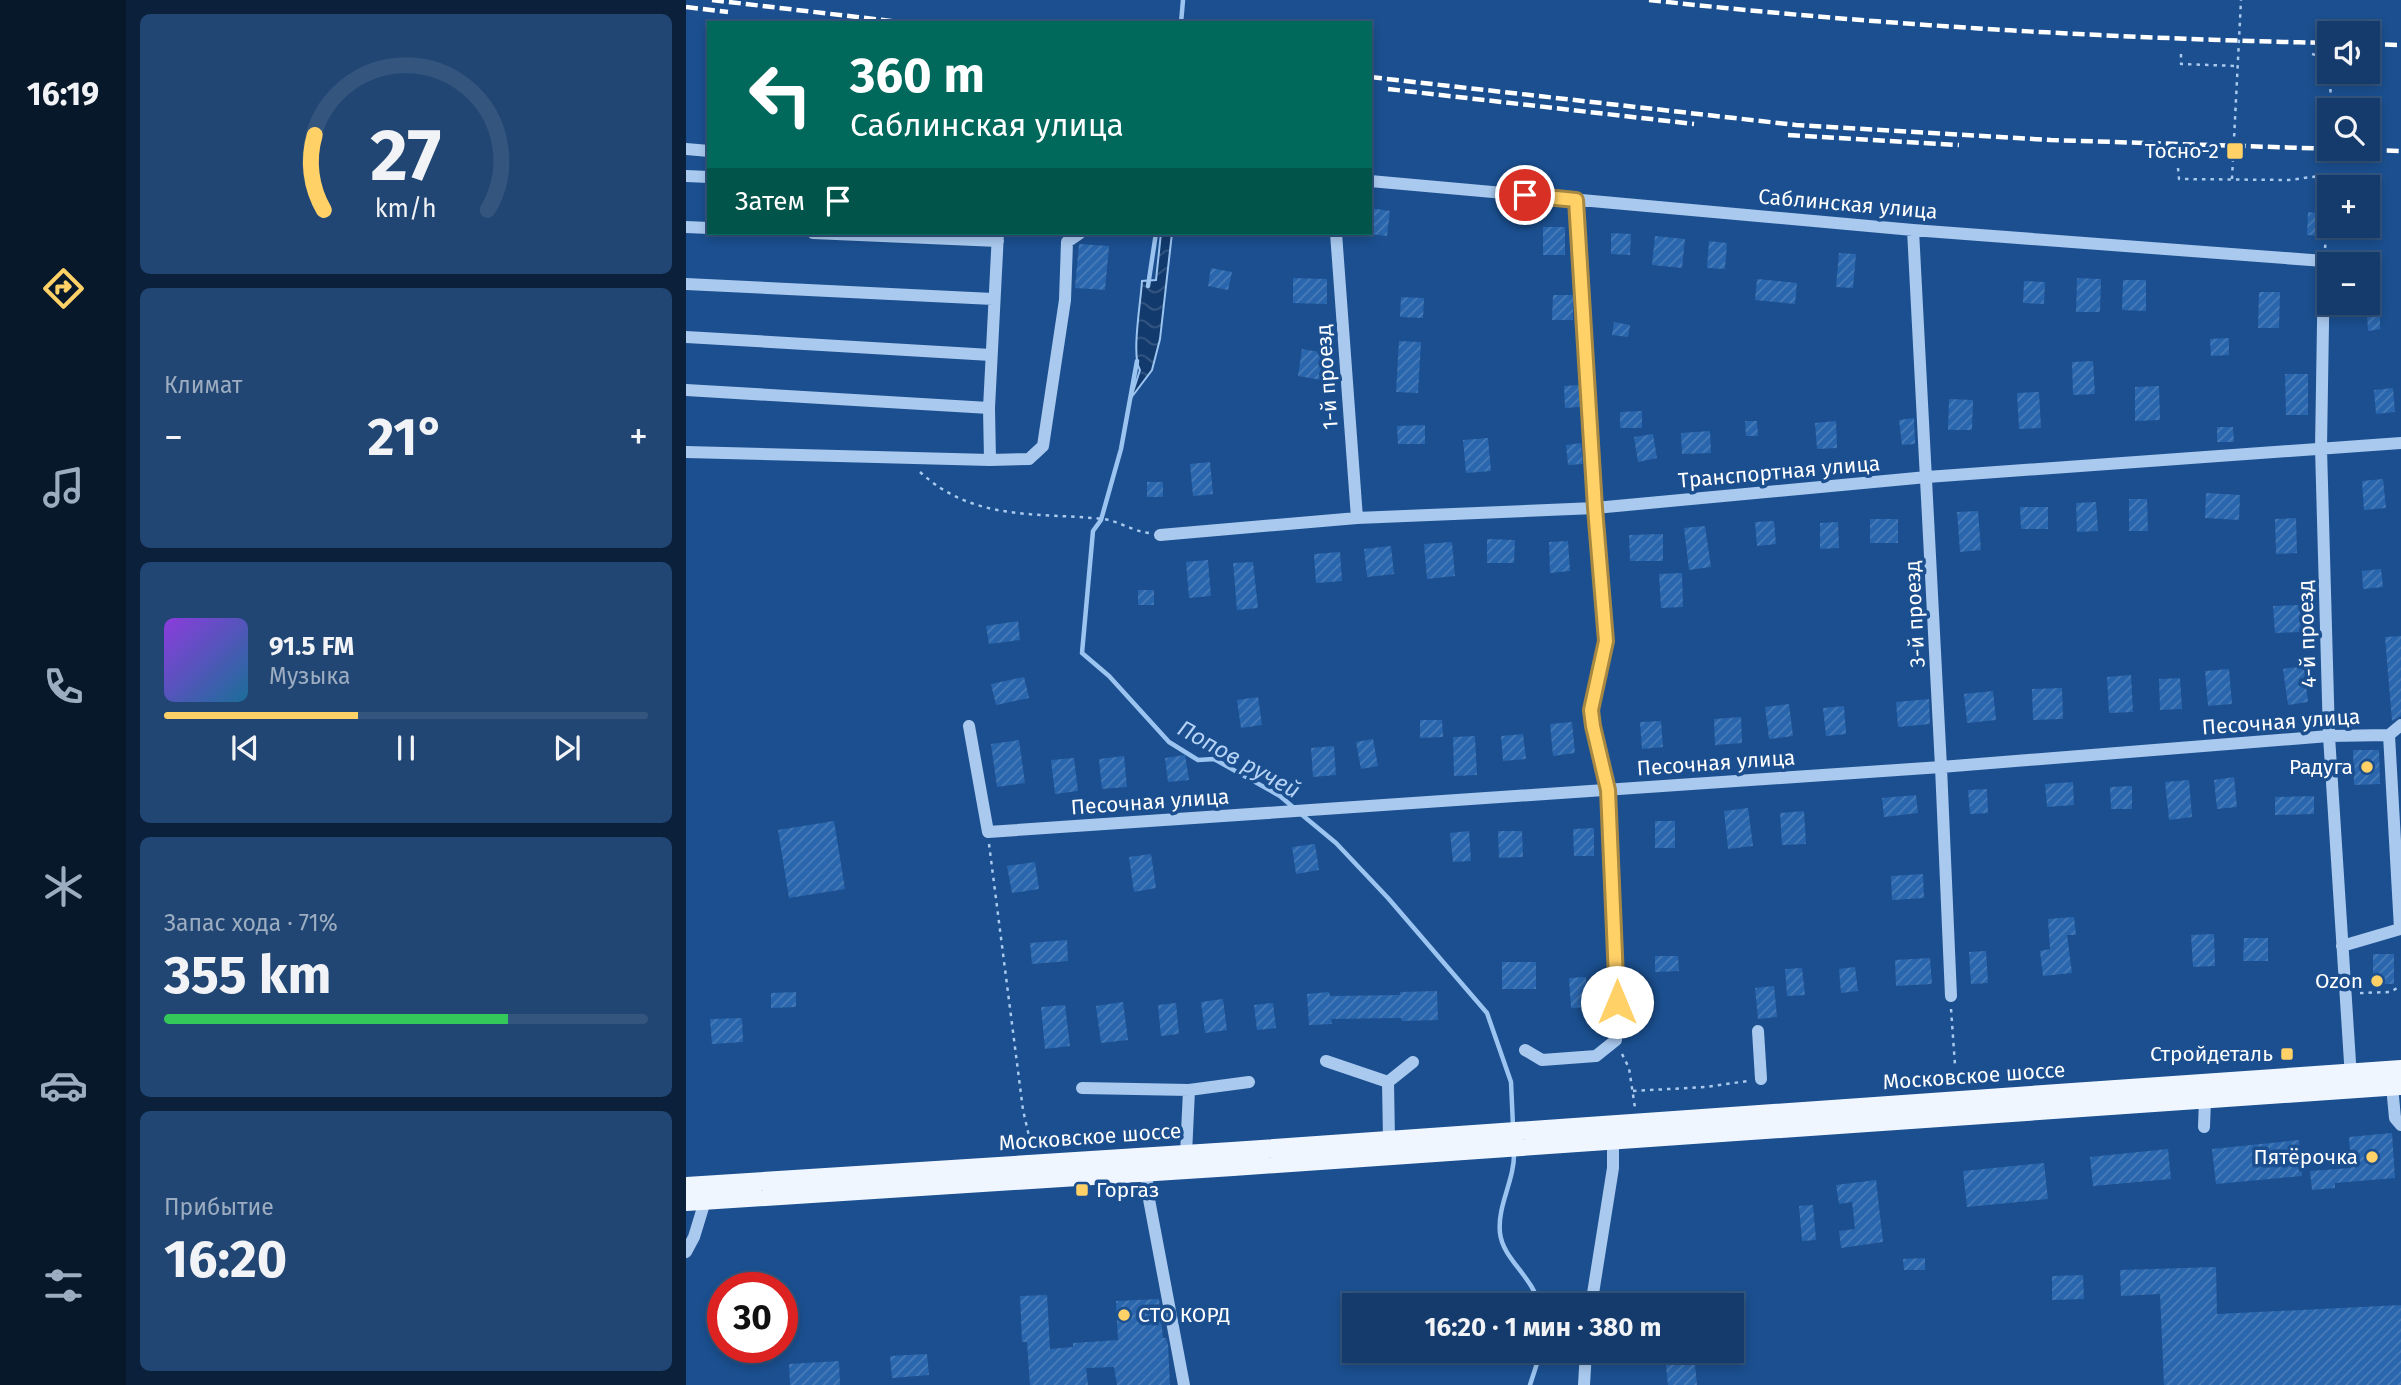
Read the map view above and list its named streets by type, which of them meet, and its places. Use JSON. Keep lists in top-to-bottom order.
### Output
{
  "streets": {
    "main road": ["Московское шоссе"],
    "street": [
      "Саблинская улица",
      "1-й проезд",
      "Транспортная улица",
      "3-й проезд",
      "4-й проезд",
      "Песочная улица"
    ]
  },
  "crossings": [
    ["Саблинская улица", "3-й проезд"],
    ["1-й проезд", "Транспортная улица"],
    ["Транспортная улица", "3-й проезд"],
    ["Транспортная улица", "4-й проезд"],
    ["3-й проезд", "Песочная улица"],
    ["4-й проезд", "Песочная улица"],
    ["4-й проезд", "Московское шоссе"]
  ],
  "water": ["Попов ручей"],
  "places": {
    "transit": ["Тосно-2", "Стройдеталь", "Горгаз"],
    "other": [
      "Радуга",
      "Ozon",
      "Пятёрочка",
      "СТО КОРД"
    ]
  },
  "page": {
    "tabs": "16:19",
    "map_buttons": ["+", "−"],
    "turn": ["360 m", "Саблинская улица"],
    "then": "Затем",
    "tile": [
      "Климат",
      ["Запас хода · 71%", "355 km"],
      ["Прибытие", "16:20"]
    ],
    "heat": ["−", "21°", "+"],
    "song": ["91.5 FM", "Музыка"],
    "limit": "30",
    "trip": "16:20 · 1 мин · 380 m",
    "gauge": ["27", "km/h"]
  }
}
